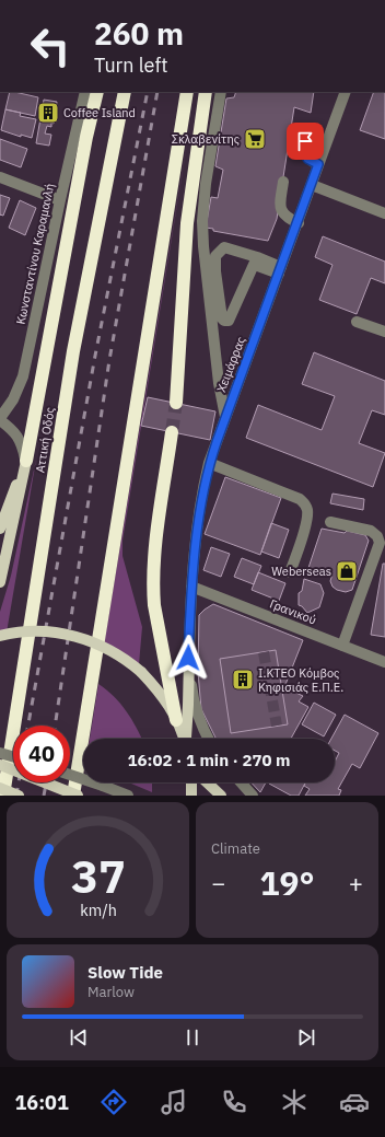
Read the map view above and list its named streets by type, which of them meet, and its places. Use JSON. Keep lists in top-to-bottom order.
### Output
{
  "streets": {
    "highway": ["Αττική Οδός"],
    "street": ["Κωνσταντίνου Καραμανλή", "Χειμάρρας", "Γρανικού"]
  },
  "crossings": [
    ["Χειμάρρας", "Γρανικού"]
  ],
  "places": {
    "building": ["Coffee Island", "Ι.ΚΤΕΟ Κόμβος Κηφισιάς Ε.Π.Ε."],
    "supermarket": ["Σκλαβενίτης"],
    "shop": ["Weberseas"]
  },
  "page": {
    "turn": ["260 m", "Turn left"],
    "limit": "40",
    "trip": "16:02 · 1 min · 270 m",
    "tile": "Climate",
    "heat": ["−", "19°", "+"],
    "song": ["Slow Tide", "Marlow"],
    "tabs": "16:01",
    "gauge": ["37", "km/h"]
  }
}
